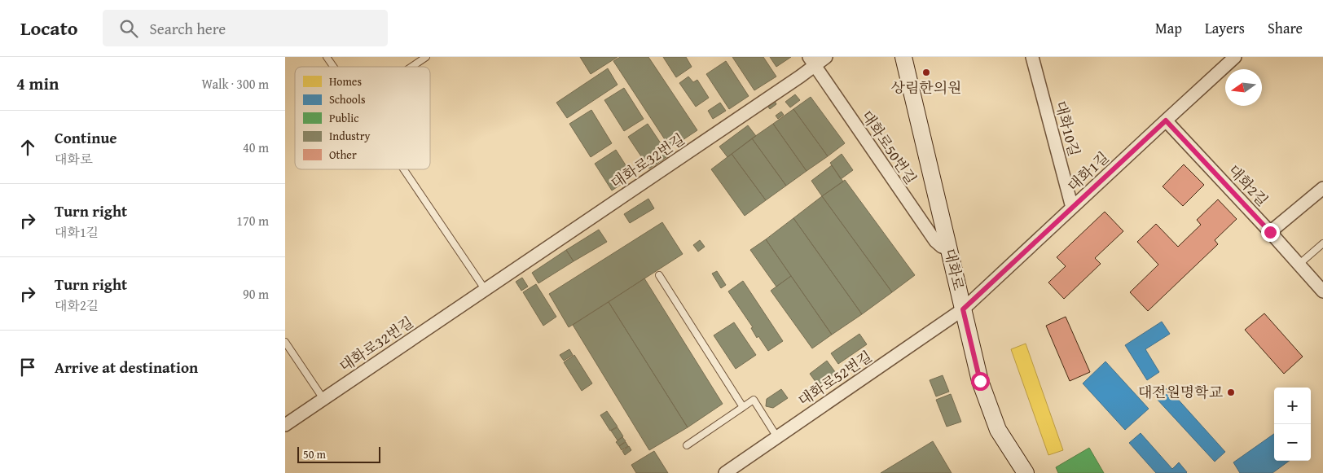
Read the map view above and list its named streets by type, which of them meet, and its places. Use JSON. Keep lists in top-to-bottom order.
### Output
{
  "streets": {
    "main road": ["대화로"],
    "street": [
      "대화10길",
      "대화로50번길",
      "대화로32번길",
      "대화1길",
      "대화2길",
      "대화로52번길"
    ]
  },
  "crossings": [
    ["대화10길", "대화1길"],
    ["대화로50번길", "대화로32번길"],
    ["대화로50번길", "대화로"],
    ["대화1길", "대화2길"],
    ["대화1길", "대화로"],
    ["대화1길", "대화로52번길"],
    ["대화로", "대화로52번길"]
  ],
  "places": ["상림한의원", "대전원명학교"],
  "legend": [
    "Homes",
    "Schools",
    "Public",
    "Industry",
    "Other"
  ],
  "scale_bar": "50 m",
  "north": "left",
  "page": {
    "header": "Locato",
    "search": "Search here",
    "nav": ["Map", "Layers", "Share"],
    "heading": ["4 min", "Walk · 300 m"],
    "list": [
      ["Continue", "대화로", "40 m"],
      ["Turn right", "대화1길", "170 m"],
      ["Turn right", "대화2길", "90 m"],
      "Arrive at destination"
    ],
    "map_buttons": ["+", "−"],
    "scale": "50 m"
  }
}
